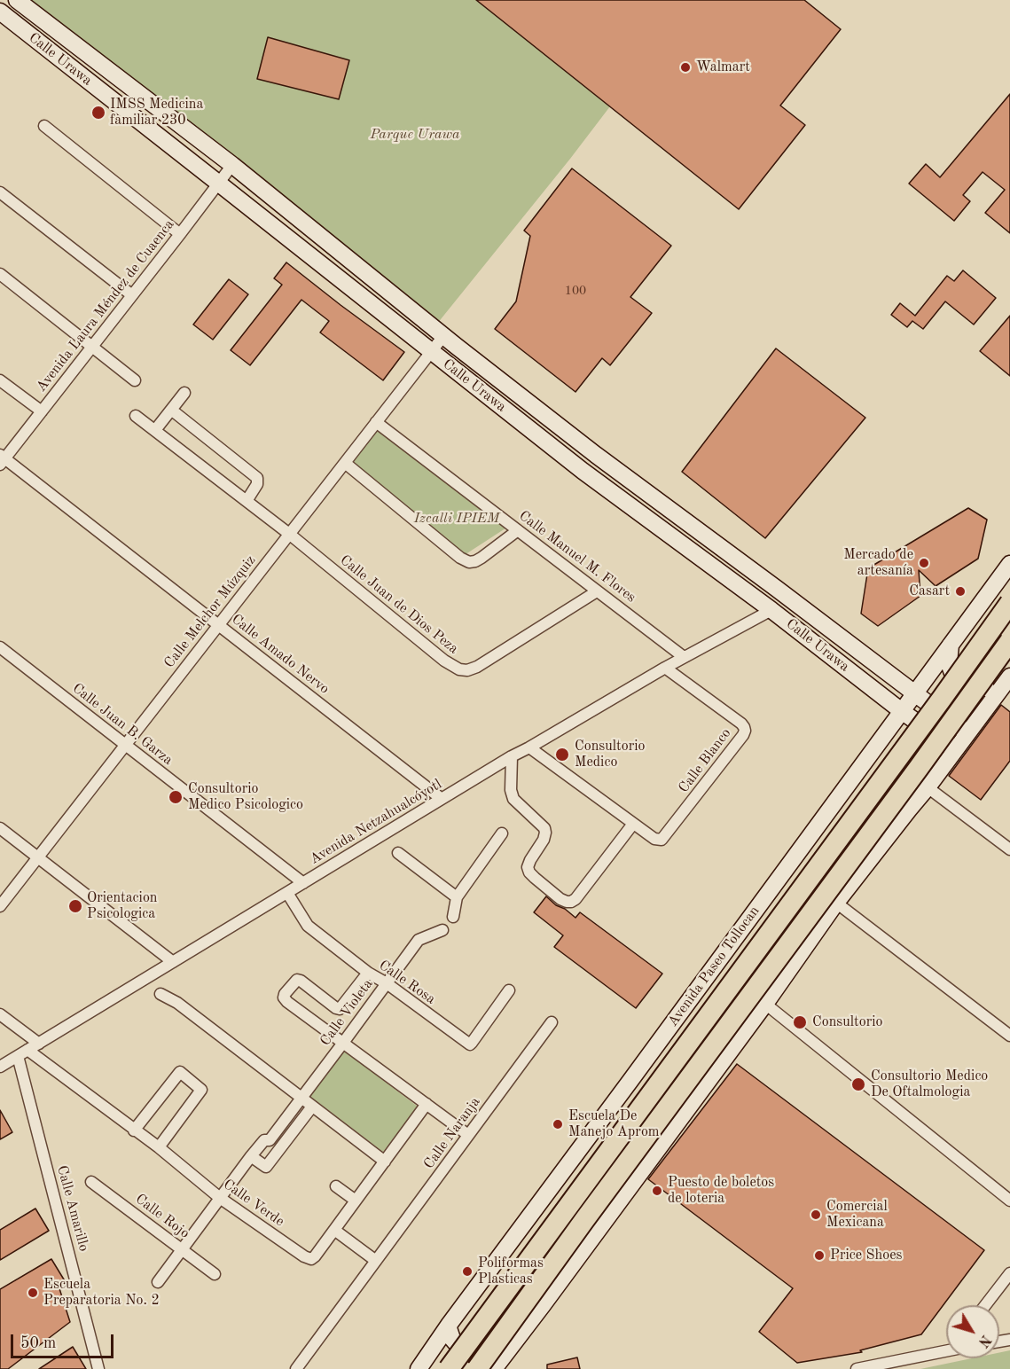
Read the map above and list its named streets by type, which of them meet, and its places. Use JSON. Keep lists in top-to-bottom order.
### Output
{
  "streets": {
    "highway": ["Avenida Paseo Tollocan"],
    "main road": ["Calle Urawa"],
    "street": [
      "Avenida Laura Méndez de Cuaenca",
      "Calle Manuel M. Flores",
      "Calle Juan de Dios Peza",
      "Calle Melchor Múzquiz",
      "Calle Amado Nervo",
      "Calle Juan B. Garza",
      "Calle Blanco",
      "Avenida Netzahualcóyotl",
      "Calle Rosa",
      "Calle Violeta",
      "Calle Naranja",
      "Calle Verde",
      "Calle Amarillo",
      "Calle Rojo"
    ]
  },
  "crossings": [
    ["Calle Urawa", "Avenida Laura Méndez de Cuaenca"],
    ["Calle Urawa", "Calle Melchor Múzquiz"],
    ["Calle Urawa", "Avenida Netzahualcóyotl"],
    ["Calle Urawa", "Avenida Paseo Tollocan"],
    ["Avenida Laura Méndez de Cuaenca", "Calle Amado Nervo"],
    ["Calle Manuel M. Flores", "Calle Juan de Dios Peza"],
    ["Calle Manuel M. Flores", "Calle Melchor Múzquiz"],
    ["Calle Manuel M. Flores", "Avenida Netzahualcóyotl"],
    ["Calle Juan de Dios Peza", "Calle Melchor Múzquiz"],
    ["Calle Melchor Múzquiz", "Calle Amado Nervo"],
    ["Calle Melchor Múzquiz", "Calle Juan B. Garza"],
    ["Calle Amado Nervo", "Avenida Netzahualcóyotl"],
    ["Calle Juan B. Garza", "Avenida Netzahualcóyotl"],
    ["Calle Blanco", "Avenida Netzahualcóyotl"],
    ["Avenida Netzahualcóyotl", "Calle Rosa"],
    ["Avenida Netzahualcóyotl", "Calle Verde"],
    ["Avenida Netzahualcóyotl", "Calle Amarillo"],
    ["Calle Rosa", "Calle Violeta"],
    ["Calle Violeta", "Calle Verde"],
    ["Calle Violeta", "Calle Rojo"]
  ],
  "parks": ["Parque Urawa", "Izcalli IPIEM"],
  "places": [
    "Walmart",
    "IMSS Medicina familiar 230",
    "Mercado de artesanía",
    "Casart",
    "Consultorio Medico",
    "Consultorio Medico Psicologico",
    "Orientacion Psicologica",
    "Consultorio",
    "Consultorio Medico De Oftalmologia",
    "Escuela De Manejo Aprom",
    "Puesto de boletos de loteria",
    "Comercial Mexicana",
    "Price Shoes",
    "Poliformas Plasticas",
    "Escuela Preparatoria No. 2"
  ],
  "house_numbers": ["100"],
  "scale_bar": "50 m",
  "north": "bottom right"
}
